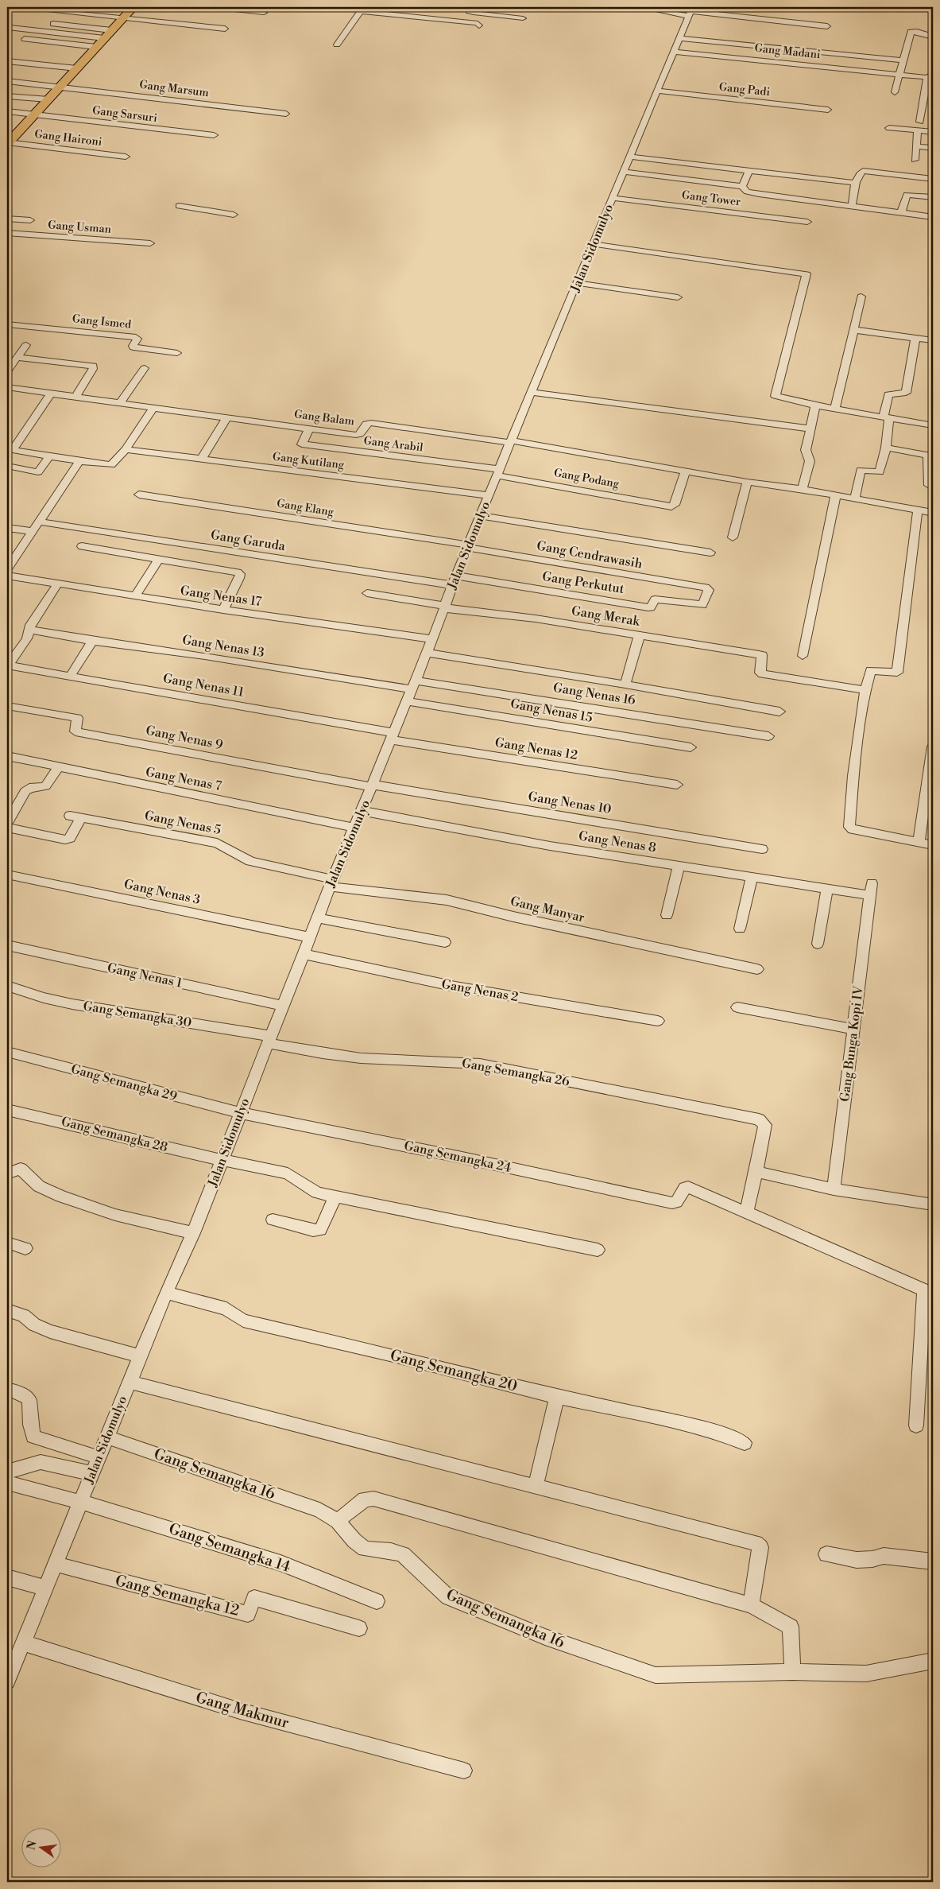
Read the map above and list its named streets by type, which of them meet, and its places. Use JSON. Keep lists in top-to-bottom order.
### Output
{
  "streets": {
    "street": [
      "Gang Madani",
      "Gang Marsum",
      "Gang Padi",
      "Gang Sarsuri",
      "Gang Haironi",
      "Gang Tower",
      "Gang Usman",
      "Jalan Sidomulyo",
      "Gang Ismed",
      "Gang Balam",
      "Gang Arabil",
      "Gang Kutilang",
      "Gang Podang",
      "Gang Elang",
      "Gang Garuda",
      "Gang Cendrawasih",
      "Gang Perkutut",
      "Gang Nenas 17",
      "Gang Merak",
      "Gang Nenas 13",
      "Gang Nenas 11",
      "Gang Nenas 16",
      "Gang Nenas 15",
      "Gang Nenas 9",
      "Gang Nenas 12",
      "Gang Nenas 7",
      "Gang Nenas 10",
      "Gang Nenas 5",
      "Gang Nenas 8",
      "Gang Nenas 3",
      "Gang Manyar",
      "Gang Nenas 1",
      "Gang Nenas 2",
      "Gang Semangka 30",
      "Gang Bunga Kopi IV",
      "Gang Semangka 26",
      "Gang Semangka 29",
      "Gang Semangka 28",
      "Gang Semangka 24",
      "Gang Semangka 20",
      "Gang Semangka 16",
      "Gang Semangka 14",
      "Gang Semangka 12",
      "Gang Makmur"
    ]
  },
  "crossings": [
    ["Gang Madani", "Jalan Sidomulyo"],
    ["Gang Padi", "Jalan Sidomulyo"],
    ["Gang Tower", "Jalan Sidomulyo"],
    ["Jalan Sidomulyo", "Gang Balam"],
    ["Jalan Sidomulyo", "Gang Arabil"],
    ["Jalan Sidomulyo", "Gang Kutilang"],
    ["Jalan Sidomulyo", "Gang Podang"],
    ["Jalan Sidomulyo", "Gang Elang"],
    ["Jalan Sidomulyo", "Gang Garuda"],
    ["Jalan Sidomulyo", "Gang Cendrawasih"],
    ["Jalan Sidomulyo", "Gang Perkutut"],
    ["Jalan Sidomulyo", "Gang Nenas 17"],
    ["Jalan Sidomulyo", "Gang Merak"],
    ["Jalan Sidomulyo", "Gang Nenas 13"],
    ["Jalan Sidomulyo", "Gang Nenas 11"],
    ["Jalan Sidomulyo", "Gang Nenas 16"],
    ["Jalan Sidomulyo", "Gang Nenas 15"],
    ["Jalan Sidomulyo", "Gang Nenas 9"],
    ["Jalan Sidomulyo", "Gang Nenas 12"],
    ["Jalan Sidomulyo", "Gang Nenas 7"],
    ["Jalan Sidomulyo", "Gang Nenas 10"],
    ["Jalan Sidomulyo", "Gang Nenas 5"],
    ["Jalan Sidomulyo", "Gang Nenas 8"],
    ["Jalan Sidomulyo", "Gang Nenas 3"],
    ["Jalan Sidomulyo", "Gang Manyar"],
    ["Jalan Sidomulyo", "Gang Nenas 1"],
    ["Jalan Sidomulyo", "Gang Nenas 2"],
    ["Jalan Sidomulyo", "Gang Semangka 30"],
    ["Jalan Sidomulyo", "Gang Semangka 26"],
    ["Jalan Sidomulyo", "Gang Semangka 29"],
    ["Jalan Sidomulyo", "Gang Semangka 28"],
    ["Jalan Sidomulyo", "Gang Semangka 24"],
    ["Jalan Sidomulyo", "Gang Semangka 20"],
    ["Jalan Sidomulyo", "Gang Semangka 16"],
    ["Jalan Sidomulyo", "Gang Semangka 14"],
    ["Jalan Sidomulyo", "Gang Semangka 12"],
    ["Jalan Sidomulyo", "Gang Makmur"],
    ["Gang Balam", "Gang Arabil"],
    ["Gang Arabil", "Gang Podang"],
    ["Gang Elang", "Gang Cendrawasih"],
    ["Gang Garuda", "Gang Perkutut"],
    ["Gang Cendrawasih", "Gang Perkutut"],
    ["Gang Nenas 13", "Gang Nenas 16"],
    ["Gang Nenas 11", "Gang Nenas 12"],
    ["Gang Nenas 9", "Gang Nenas 10"],
    ["Gang Nenas 5", "Gang Manyar"],
    ["Gang Nenas 8", "Gang Bunga Kopi IV"],
    ["Gang Semangka 30", "Gang Semangka 26"],
    ["Gang Semangka 29", "Gang Semangka 24"]
  ],
  "north": "left"
}
